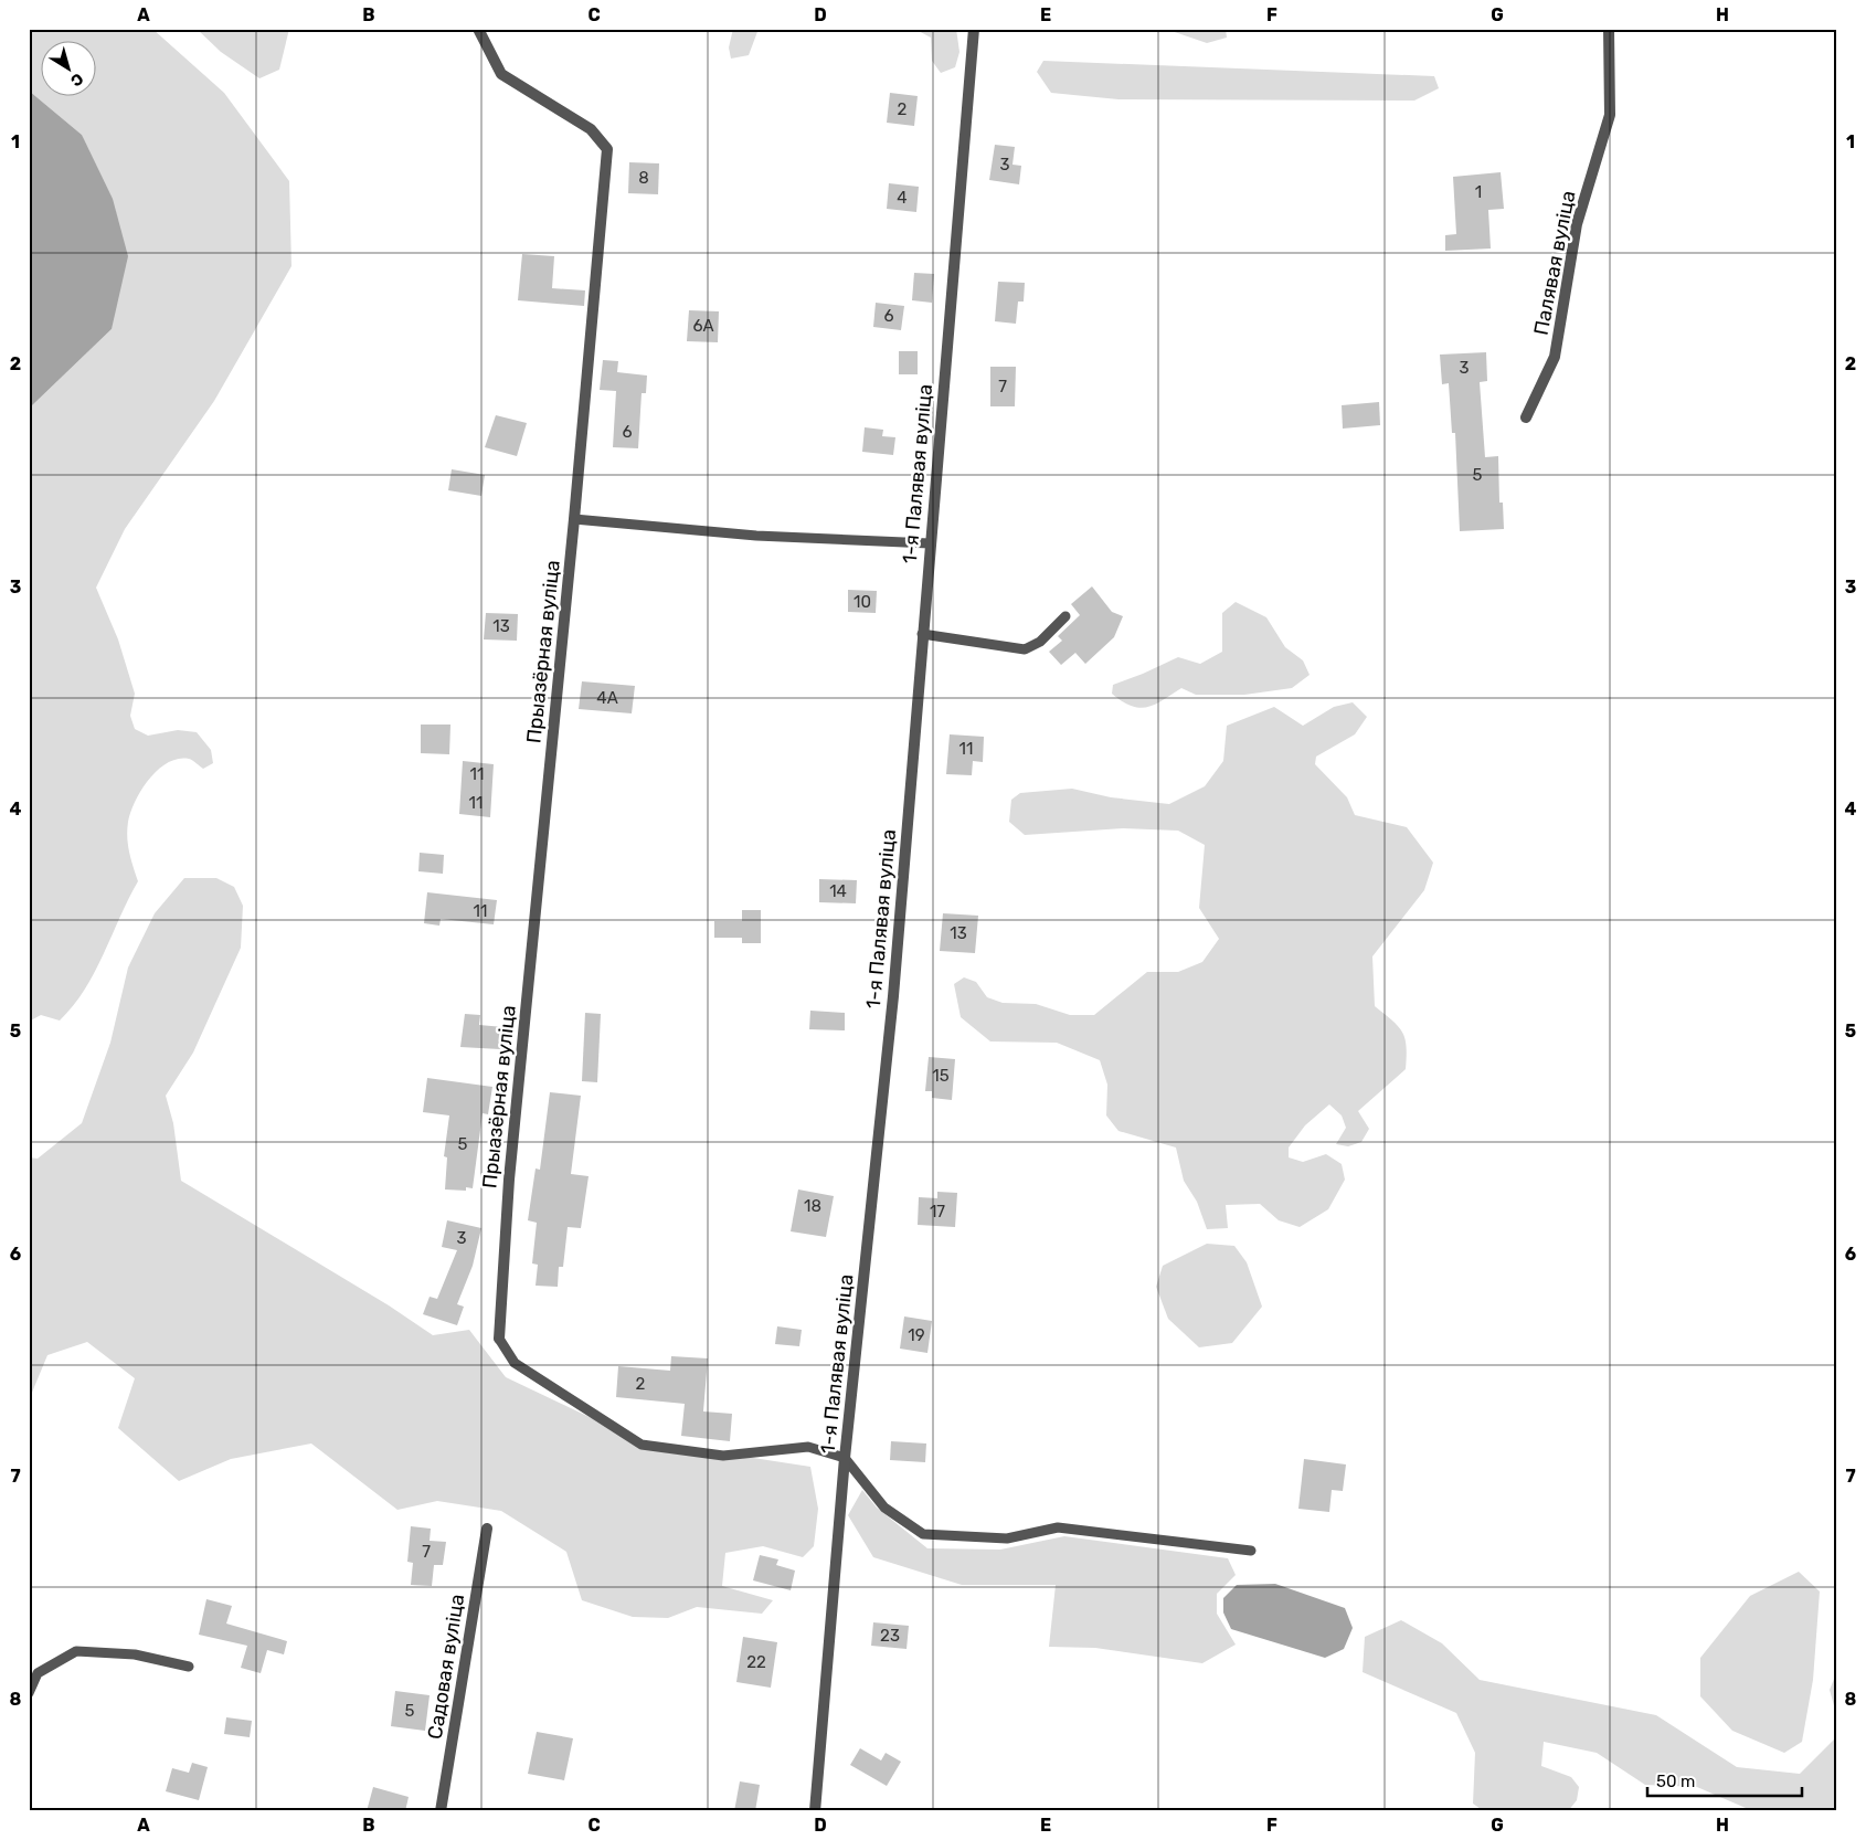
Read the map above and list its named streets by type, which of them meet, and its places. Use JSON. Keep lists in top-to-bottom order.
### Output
{
  "streets": {
    "street": [
      "Палявая вуліца",
      "1-я Палявая вуліца",
      "Прыазёрная вуліца",
      "Садовая вуліца"
    ]
  },
  "house_numbers": [
    "2",
    "3",
    "8",
    "1",
    "4",
    "6",
    "6А",
    "3",
    "7",
    "6",
    "5",
    "10",
    "13",
    "4А",
    "11",
    "11",
    "11",
    "14",
    "11",
    "13",
    "15",
    "5",
    "18",
    "17",
    "3",
    "19",
    "2",
    "7",
    "23",
    "22",
    "5"
  ],
  "scale_bar": "50 m",
  "north": "bottom right",
  "grid": {
    "columns": [
      "A",
      "B",
      "C",
      "D",
      "E",
      "F",
      "G",
      "H"
    ],
    "rows": [
      "1",
      "2",
      "3",
      "4",
      "5",
      "6",
      "7",
      "8"
    ]
  }
}
